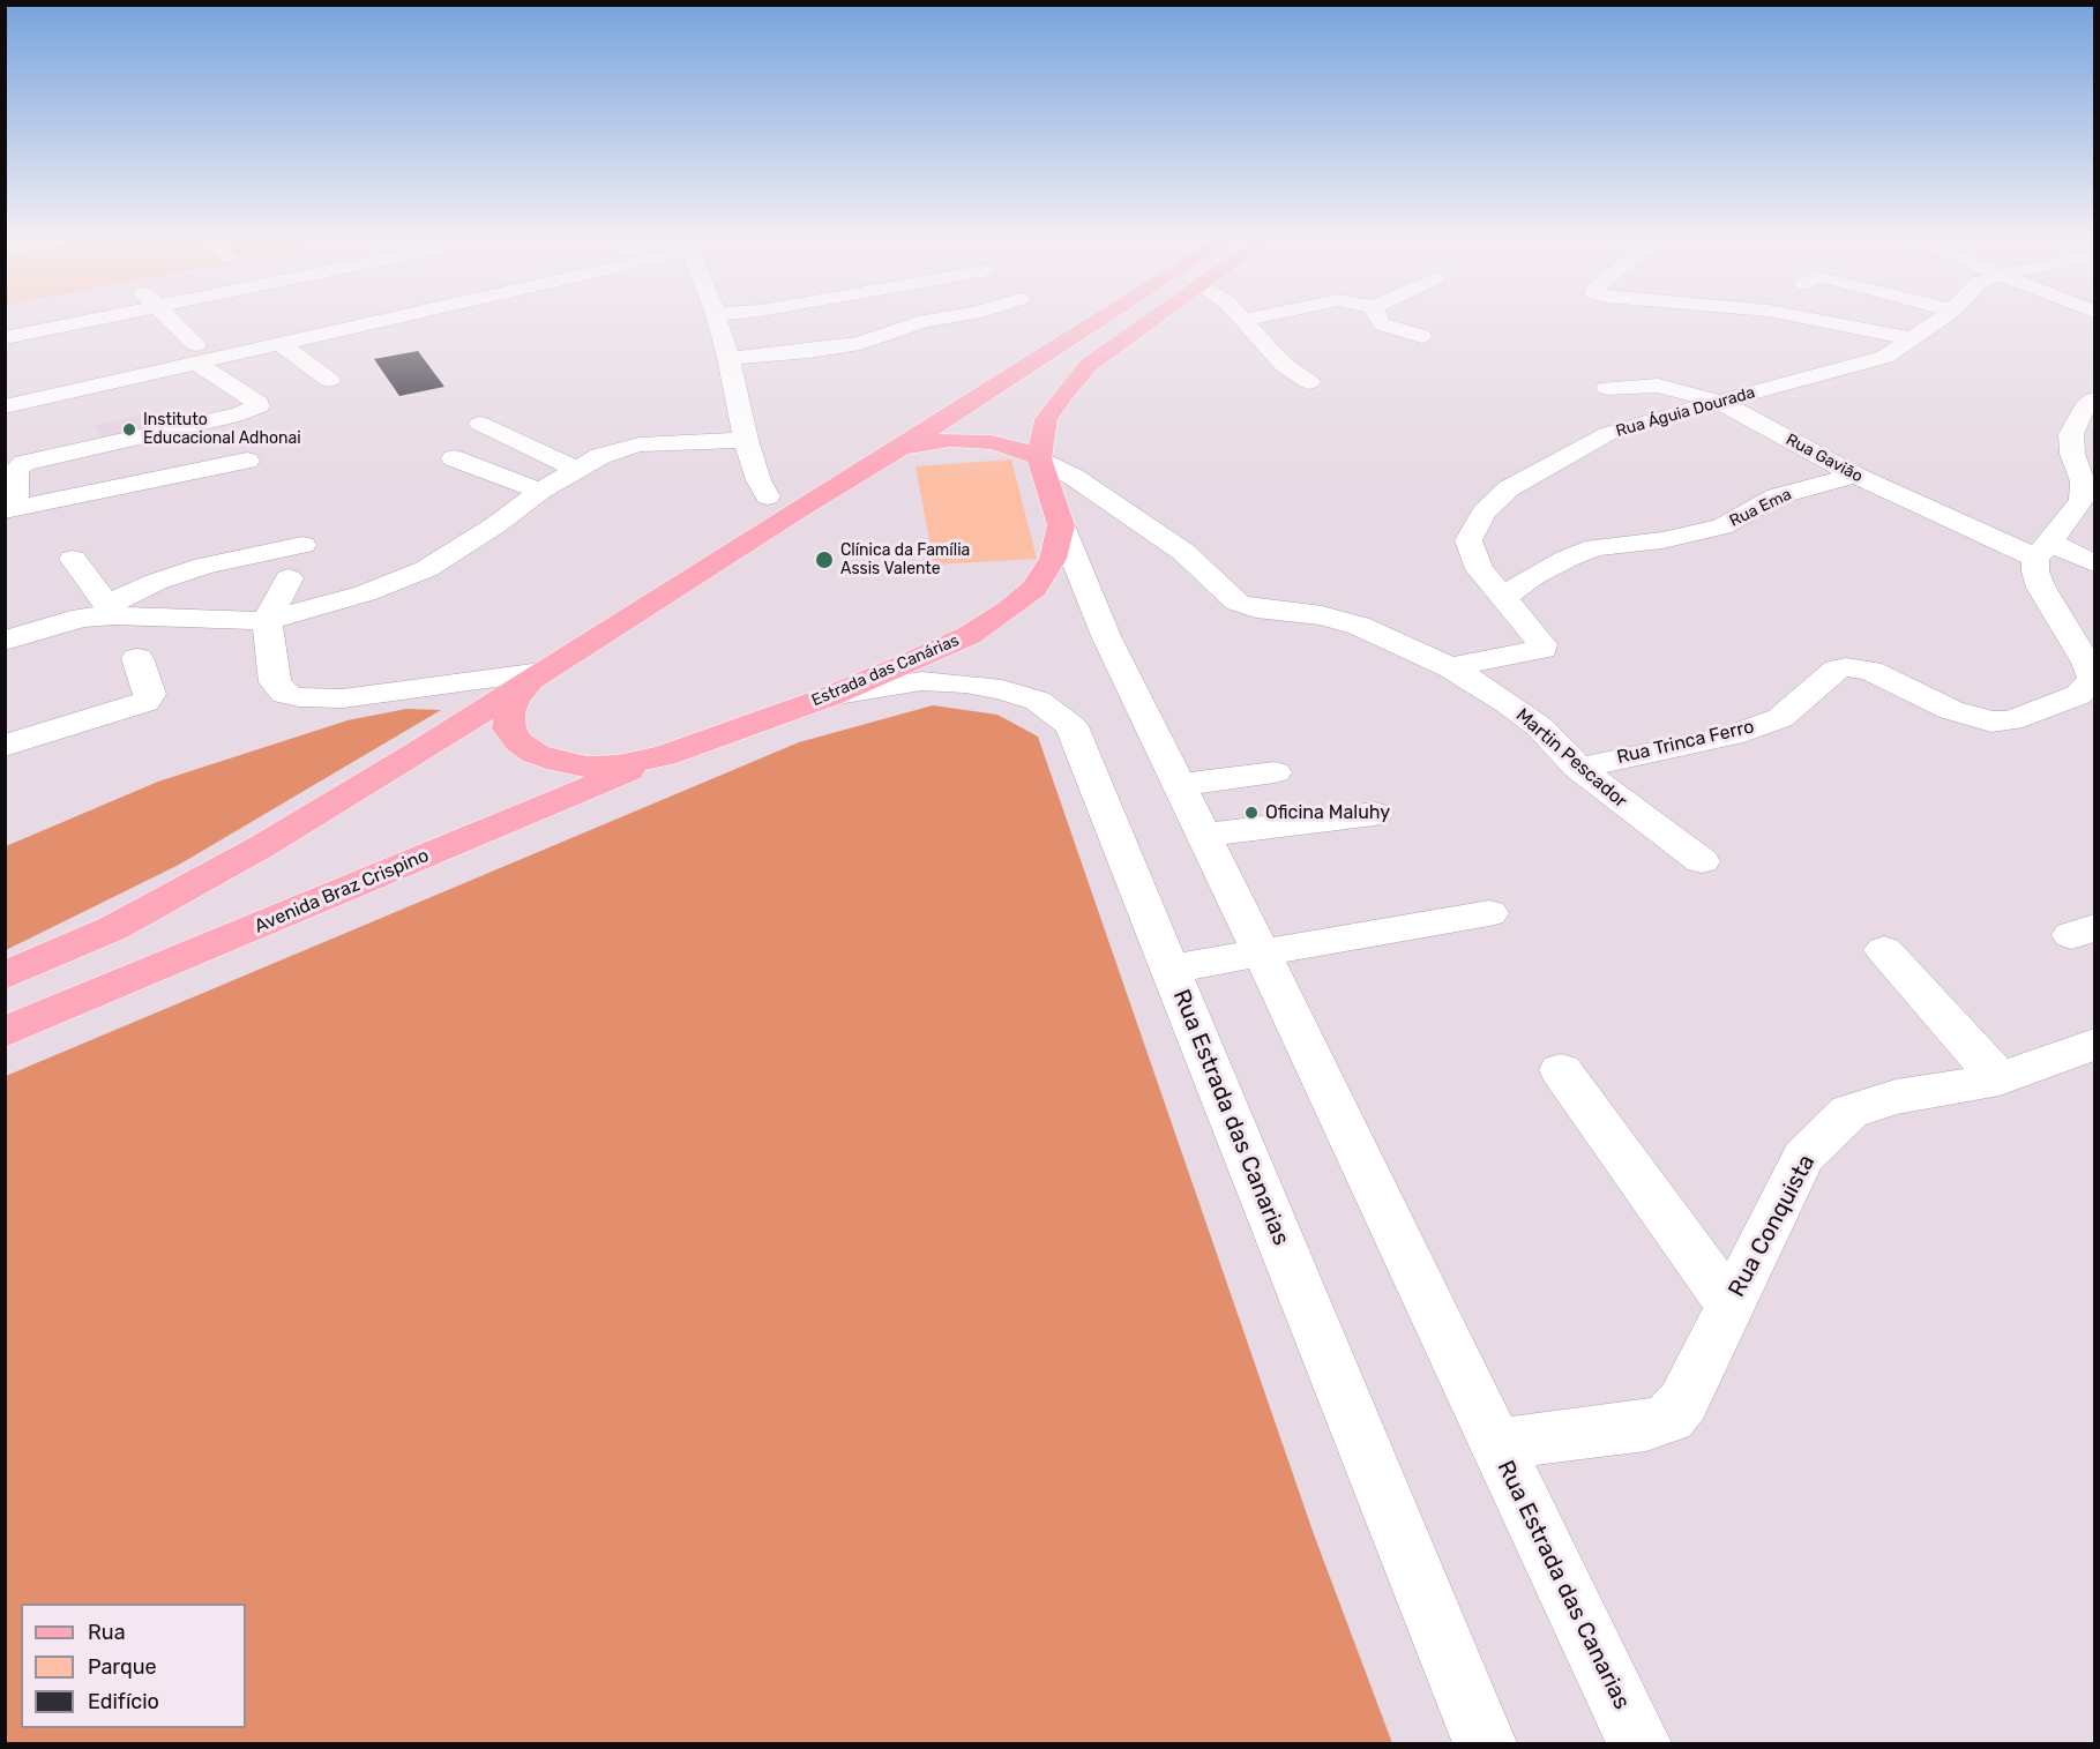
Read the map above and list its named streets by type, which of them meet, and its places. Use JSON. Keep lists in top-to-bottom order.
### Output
{
  "streets": {
    "main road": ["Estrada das Canárias", "Avenida Braz Crispino"],
    "street": [
      "Rua Águia Dourada",
      "Rua Gavião",
      "Rua Ema",
      "Rua Trinca Ferro",
      "Martin Pescador",
      "Rua Estrada das Canarias",
      "Rua Conquista"
    ]
  },
  "crossings": [
    ["Rua Águia Dourada", "Rua Gavião"],
    ["Rua Águia Dourada", "Rua Ema"],
    ["Rua Águia Dourada", "Martin Pescador"],
    ["Rua Gavião", "Rua Ema"],
    ["Rua Gavião", "Rua Trinca Ferro"],
    ["Estrada das Canárias", "Avenida Braz Crispino"],
    ["Estrada das Canárias", "Rua Estrada das Canarias"],
    ["Rua Trinca Ferro", "Martin Pescador"],
    ["Rua Estrada das Canarias", "Rua Conquista"]
  ],
  "places": ["Instituto Educacional Adhonai", "Clínica da Família Assis Valente", "Oficina Maluhy"],
  "legend": ["Rua", "Parque", "Edifício"]
}
